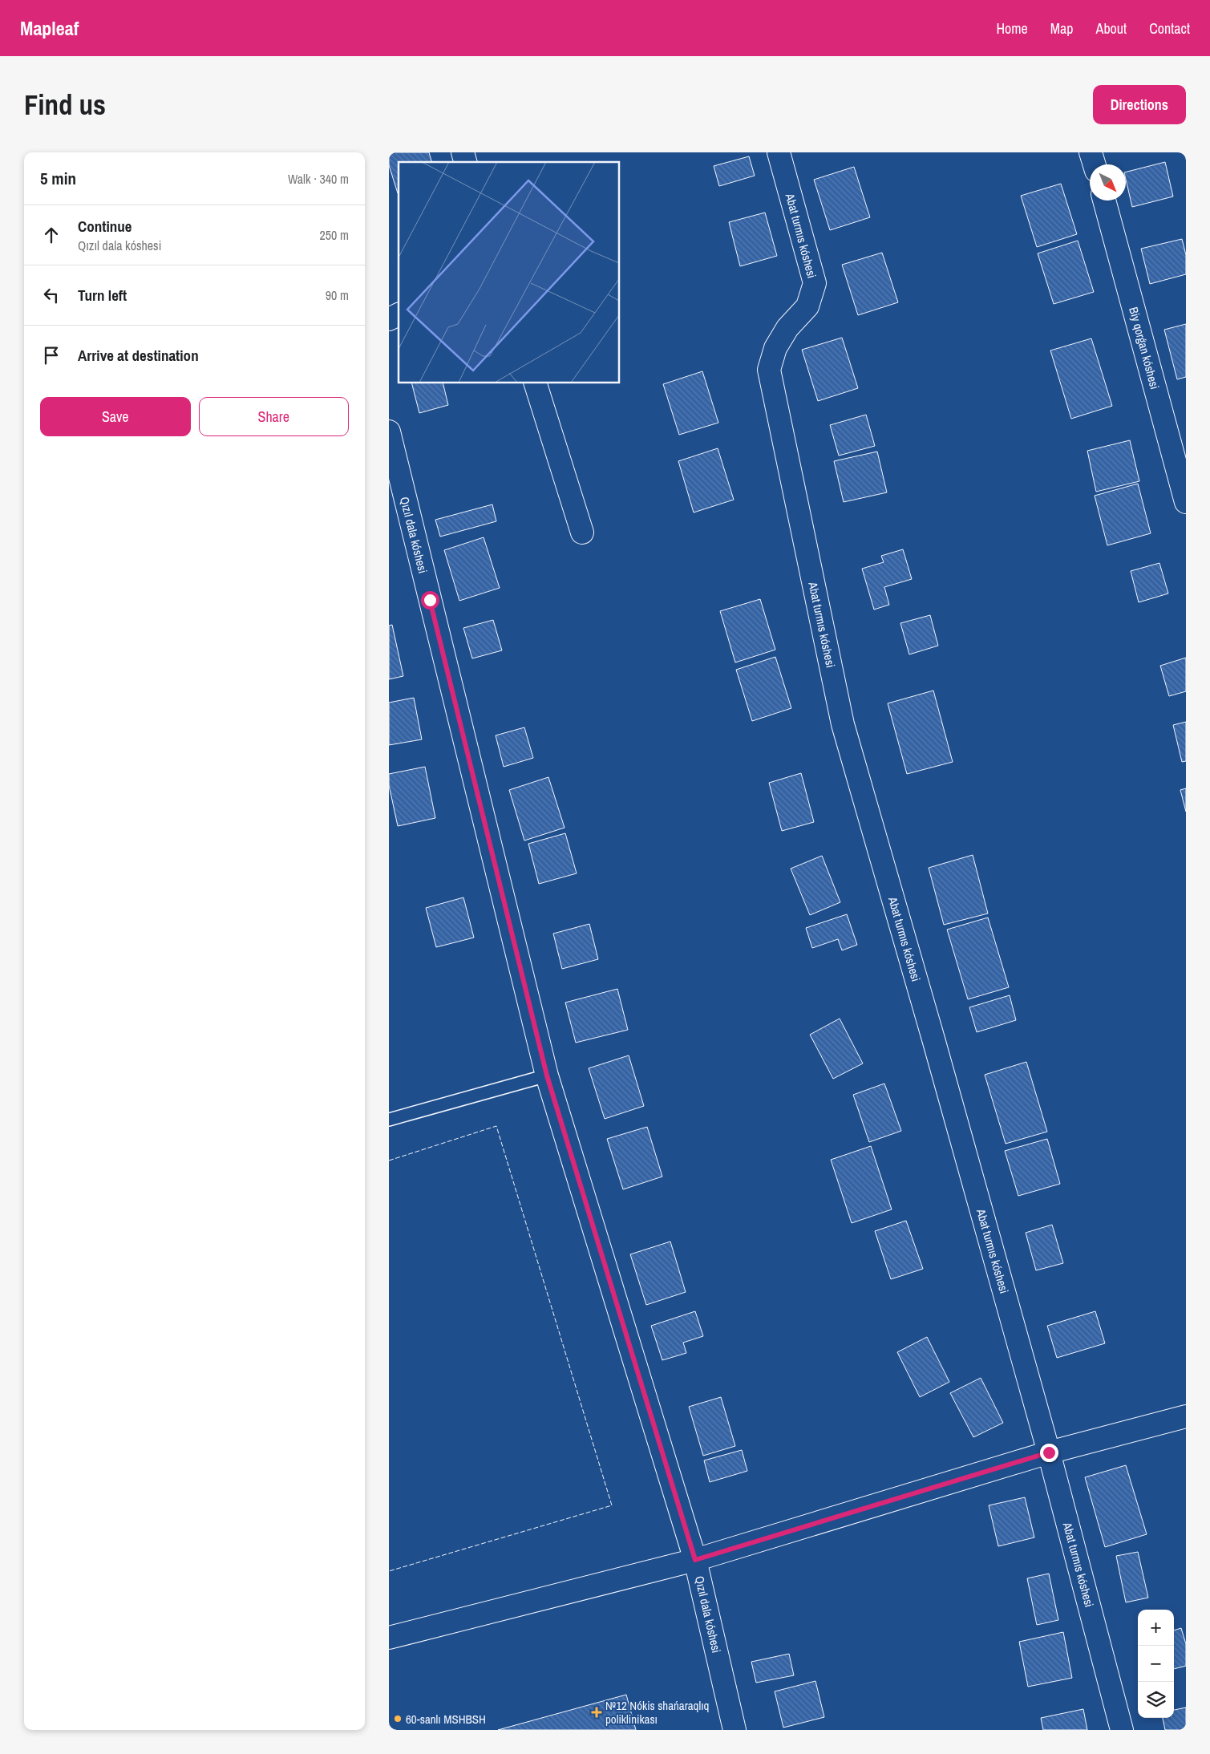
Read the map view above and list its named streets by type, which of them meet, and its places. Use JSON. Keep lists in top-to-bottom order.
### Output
{
  "streets": {
    "street": ["Abat turmıs kóshesi", "Biy qorǵan kóshesi", "Qızıl dala kóshesi"]
  },
  "places": {
    "health": ["№12 Nókis shańaraqlıq poliklinikası"],
    "other": ["60-sanlı MSHBSH"]
  },
  "north": "bottom right",
  "page": {
    "header": "Mapleaf",
    "nav": [
      "Home",
      "Map",
      "About",
      "Contact"
    ],
    "buttons": [
      "Directions",
      ["Save", "Share"]
    ],
    "title": "Find us",
    "heading": ["5 min", "Walk · 340 m"],
    "list": [
      ["Continue", "Qızıl dala kóshesi", "250 m"],
      ["Turn left", "90 m"],
      "Arrive at destination"
    ],
    "map_buttons": ["+", "−"]
  }
}
